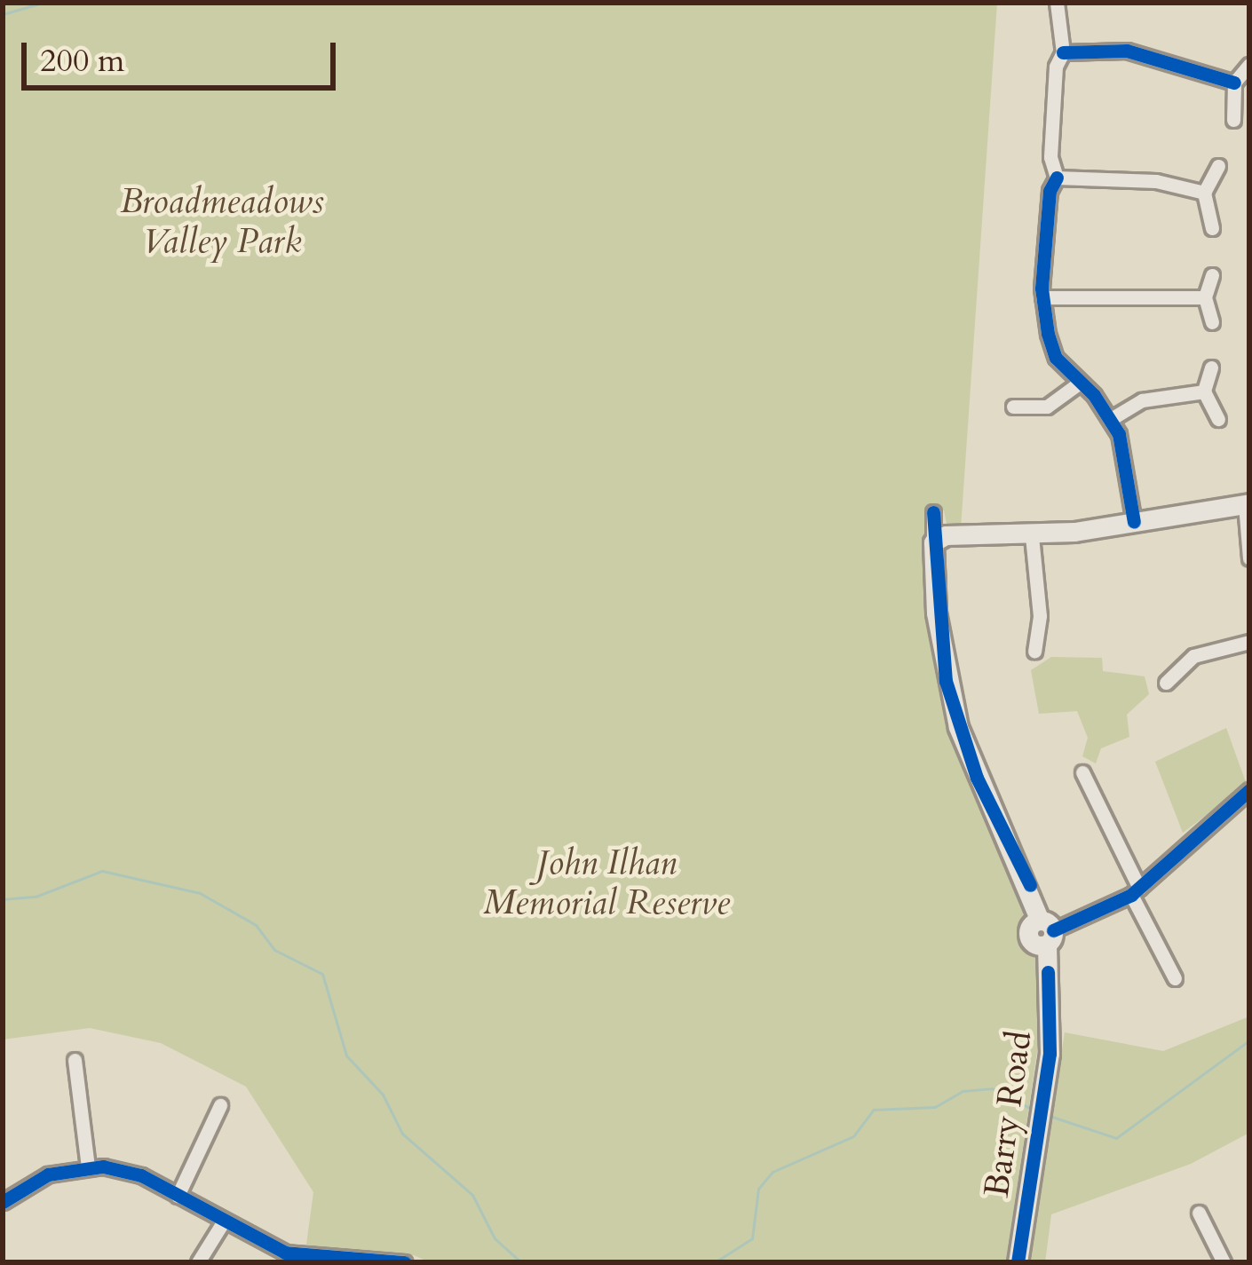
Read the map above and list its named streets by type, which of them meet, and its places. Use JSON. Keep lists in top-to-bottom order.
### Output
{
  "streets": {
    "street": ["Barry Road"]
  },
  "parks": ["Broadmeadows Valley Park", "John Ilhan Memorial Reserve"],
  "scale_bar": "200 m"
}
